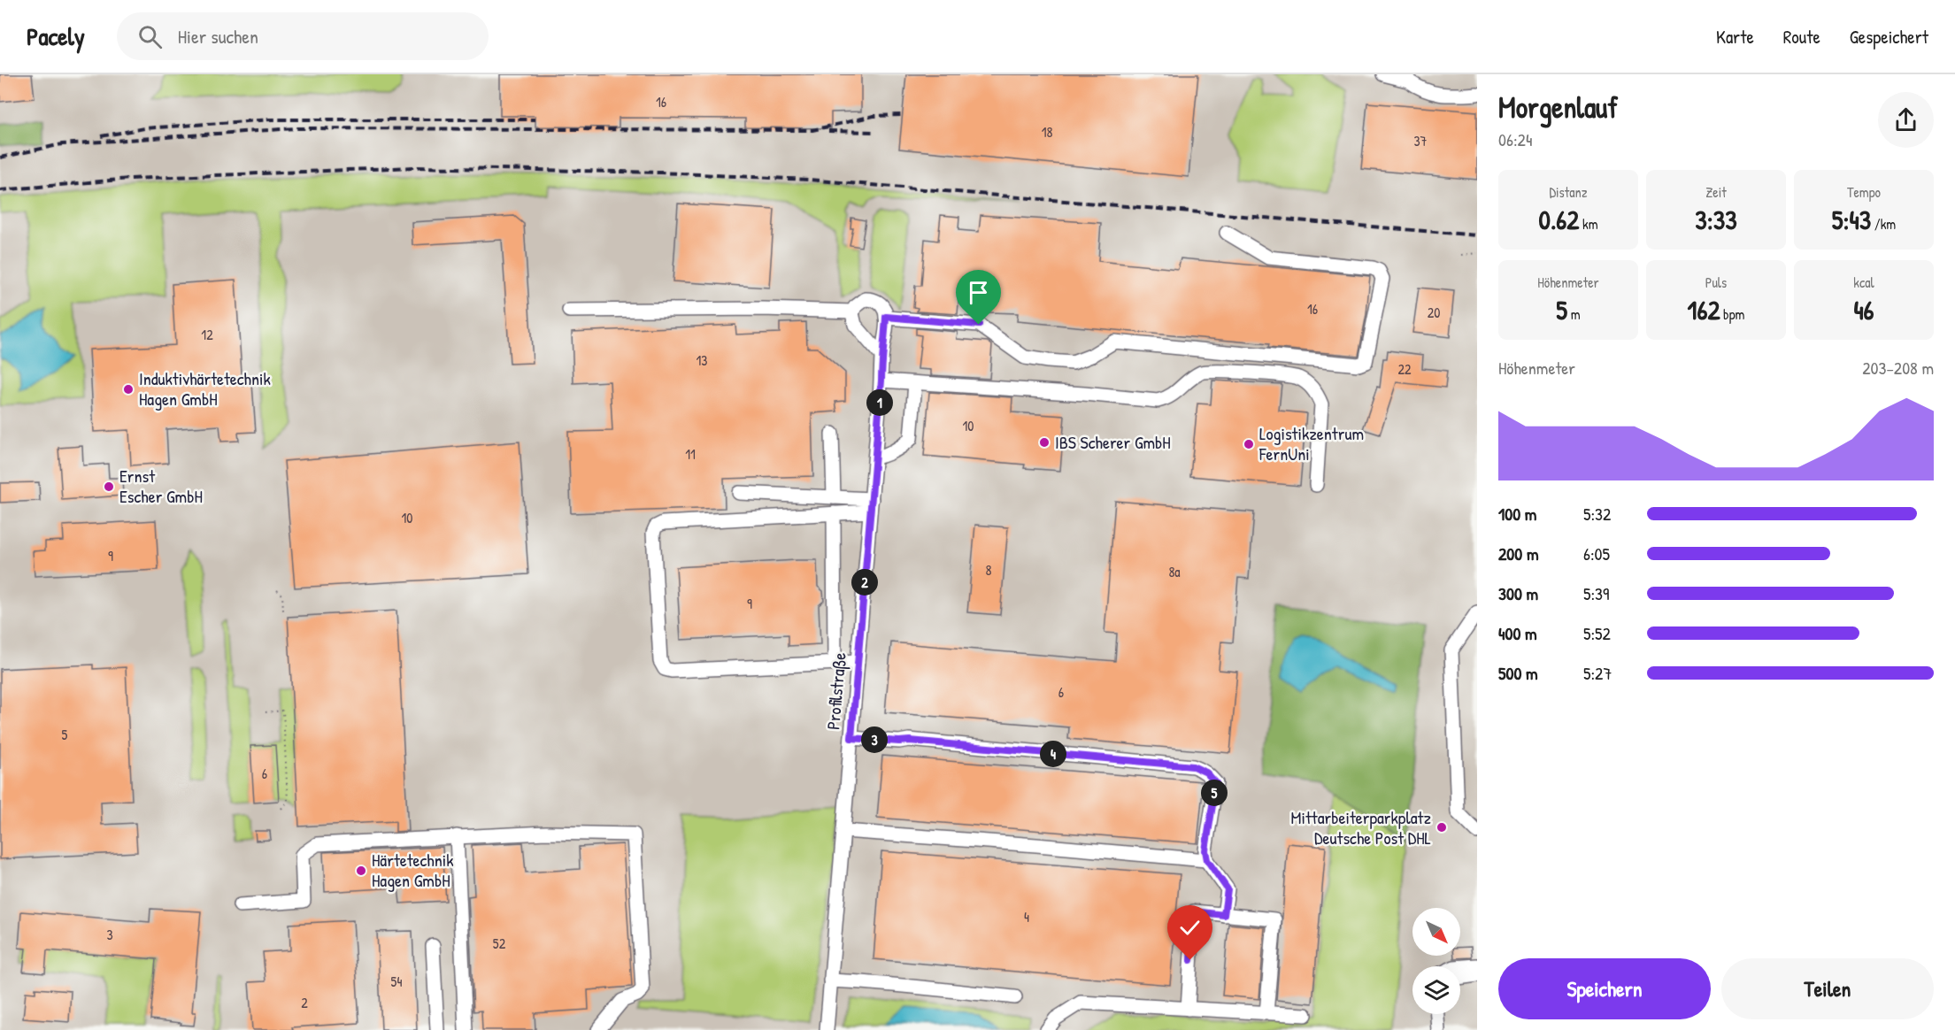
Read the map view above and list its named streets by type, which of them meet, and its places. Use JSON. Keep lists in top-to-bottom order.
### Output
{
  "streets": {
    "street": ["Profilstraße"]
  },
  "places": [
    "Induktivhärtetechnik Hagen GmbH",
    "IBS Scherer GmbH",
    "Logistikzentrum FernUni",
    "Ernst Escher GmbH",
    "Mittarbeiterparkplatz Deutsche Post DHL",
    "Härtetechnik Hagen GmbH"
  ],
  "house_numbers": [
    "16",
    "18",
    "37",
    "16",
    "20",
    "12",
    "13",
    "22",
    "10",
    "11",
    "10",
    "9",
    "8",
    "8a",
    "9",
    "6",
    "5",
    "6",
    "4",
    "3",
    "52",
    "54",
    "2"
  ],
  "north": "bottom right",
  "page": {
    "header": "Pacely",
    "search": "Hier suchen",
    "nav": ["Karte", "Route", "Gespeichert"],
    "heading": ["Morgenlauf", "06:24"],
    "stats": [
      ["Distanz", "0.62 km"],
      ["Zeit", "3:33"],
      ["Tempo", "5:43 /km"],
      ["Höhenmeter", "5 m"],
      ["Puls", "162 bpm"],
      ["kcal", "46"]
    ],
    "chart": ["Höhenmeter", "203–208 m"],
    "pins": [
      "1",
      "2",
      "3",
      "4",
      "5"
    ],
    "list": [
      {
        "name": "100 m",
        "note": "5:32"
      },
      {
        "name": "200 m",
        "note": "6:05"
      },
      {
        "name": "300 m",
        "note": "5:39"
      },
      {
        "name": "400 m",
        "note": "5:52"
      },
      {
        "name": "500 m",
        "note": "5:27"
      }
    ],
    "buttons": ["Speichern", "Teilen"]
  }
}
